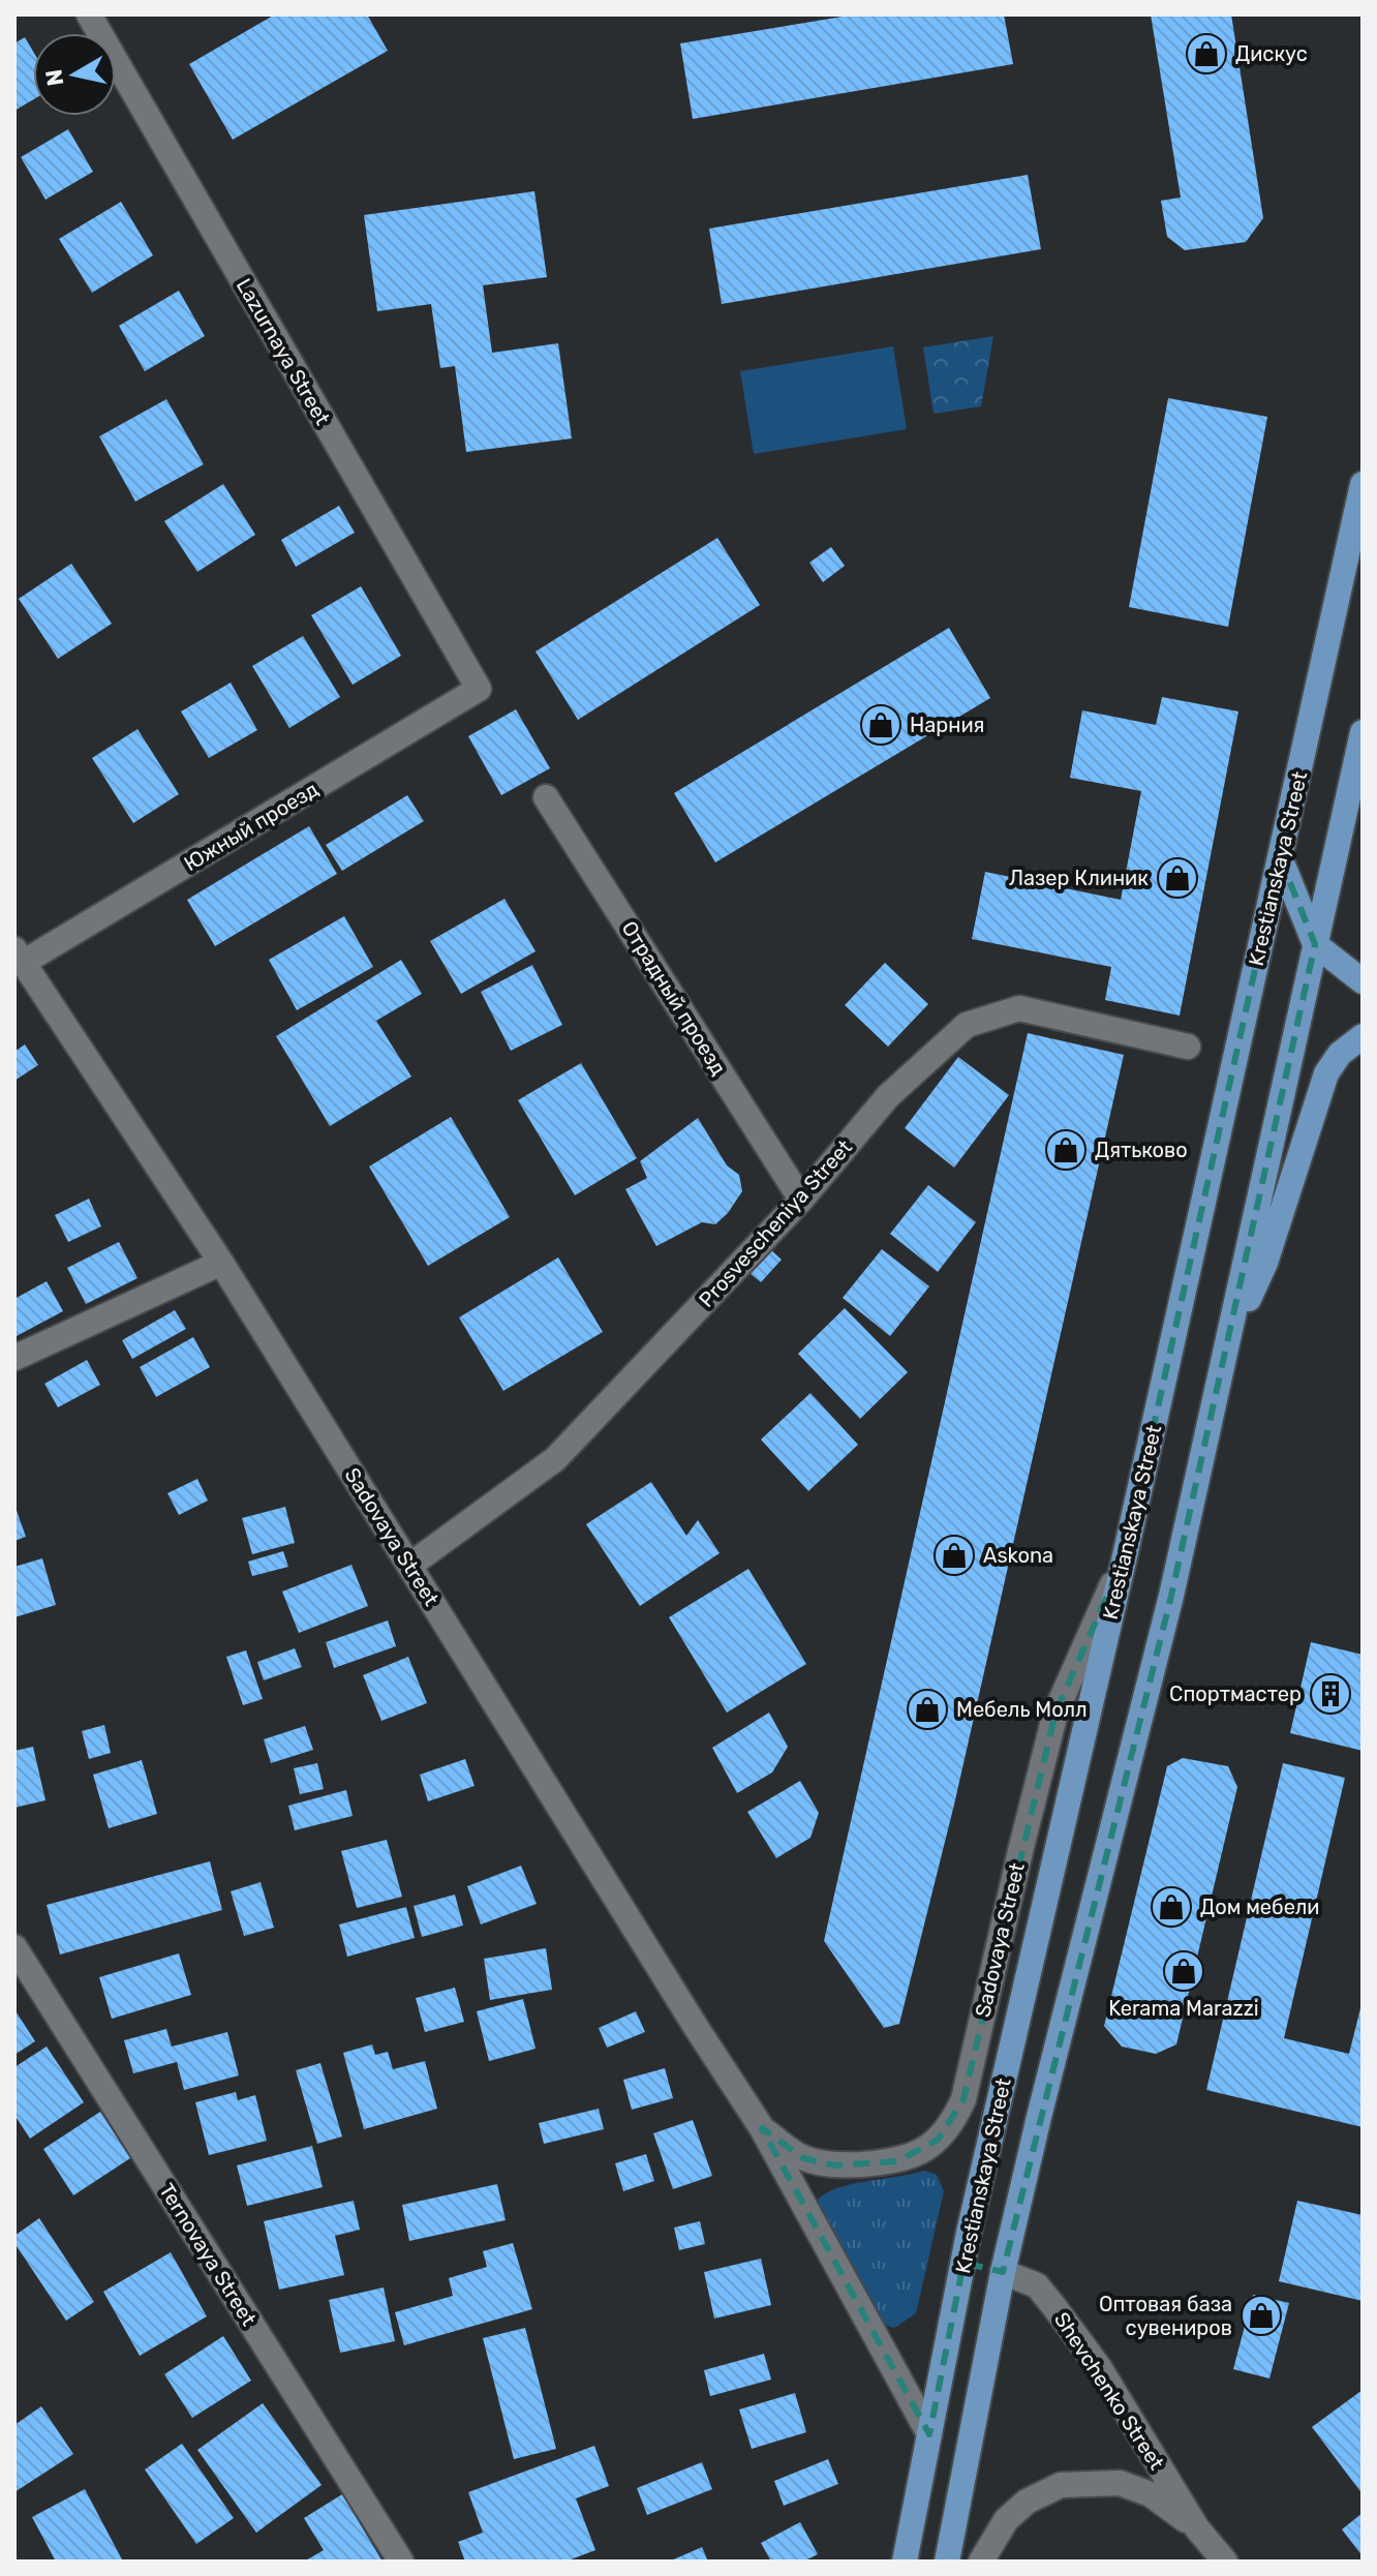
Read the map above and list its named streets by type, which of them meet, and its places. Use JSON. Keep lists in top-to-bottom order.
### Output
{
  "streets": {
    "main road": ["Krestianskaya Street"],
    "street": [
      "Lazurnaya Street",
      "Южный проезд",
      "Отрадный проезд",
      "Prosvescheniya Street",
      "Sadovaya Street",
      "Ternovaya Street",
      "Shevchenko Street"
    ]
  },
  "crossings": [
    ["Lazurnaya Street", "Южный проезд"],
    ["Южный проезд", "Sadovaya Street"],
    ["Krestianskaya Street", "Sadovaya Street"],
    ["Krestianskaya Street", "Shevchenko Street"],
    ["Отрадный проезд", "Prosvescheniya Street"],
    ["Prosvescheniya Street", "Sadovaya Street"]
  ],
  "places": {
    "shop": [
      "Дискус",
      "Нарния",
      "Лазер Клиник",
      "Дятьково",
      "Askona",
      "Мебель Молл",
      "Дом мебели",
      "Kerama Marazzi",
      "Оптовая база сувениров"
    ],
    "building": ["Спортмастер"]
  },
  "north": "left"
}
